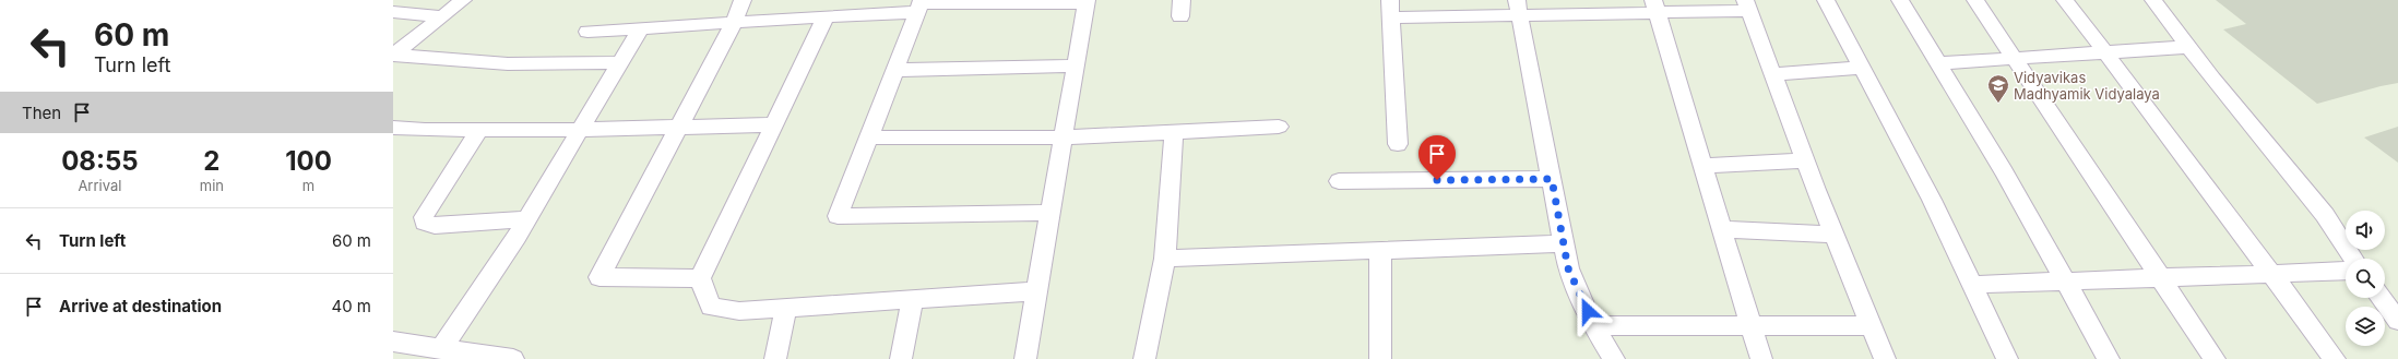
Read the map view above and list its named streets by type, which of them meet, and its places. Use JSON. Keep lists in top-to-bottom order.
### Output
{
  "places": {
    "school or university": ["Vidyavikas Madhyamik Vidyalaya"]
  },
  "page": {
    "turn": ["60 m", "Turn left"],
    "then": "Then",
    "eta": [
      "08:55",
      "Arrival",
      "2",
      "min",
      "100",
      "m"
    ],
    "list": [
      {
        "name": "Turn left",
        "value": "60 m"
      },
      {
        "name": "Arrive at destination",
        "value": "40 m"
      }
    ]
  }
}
